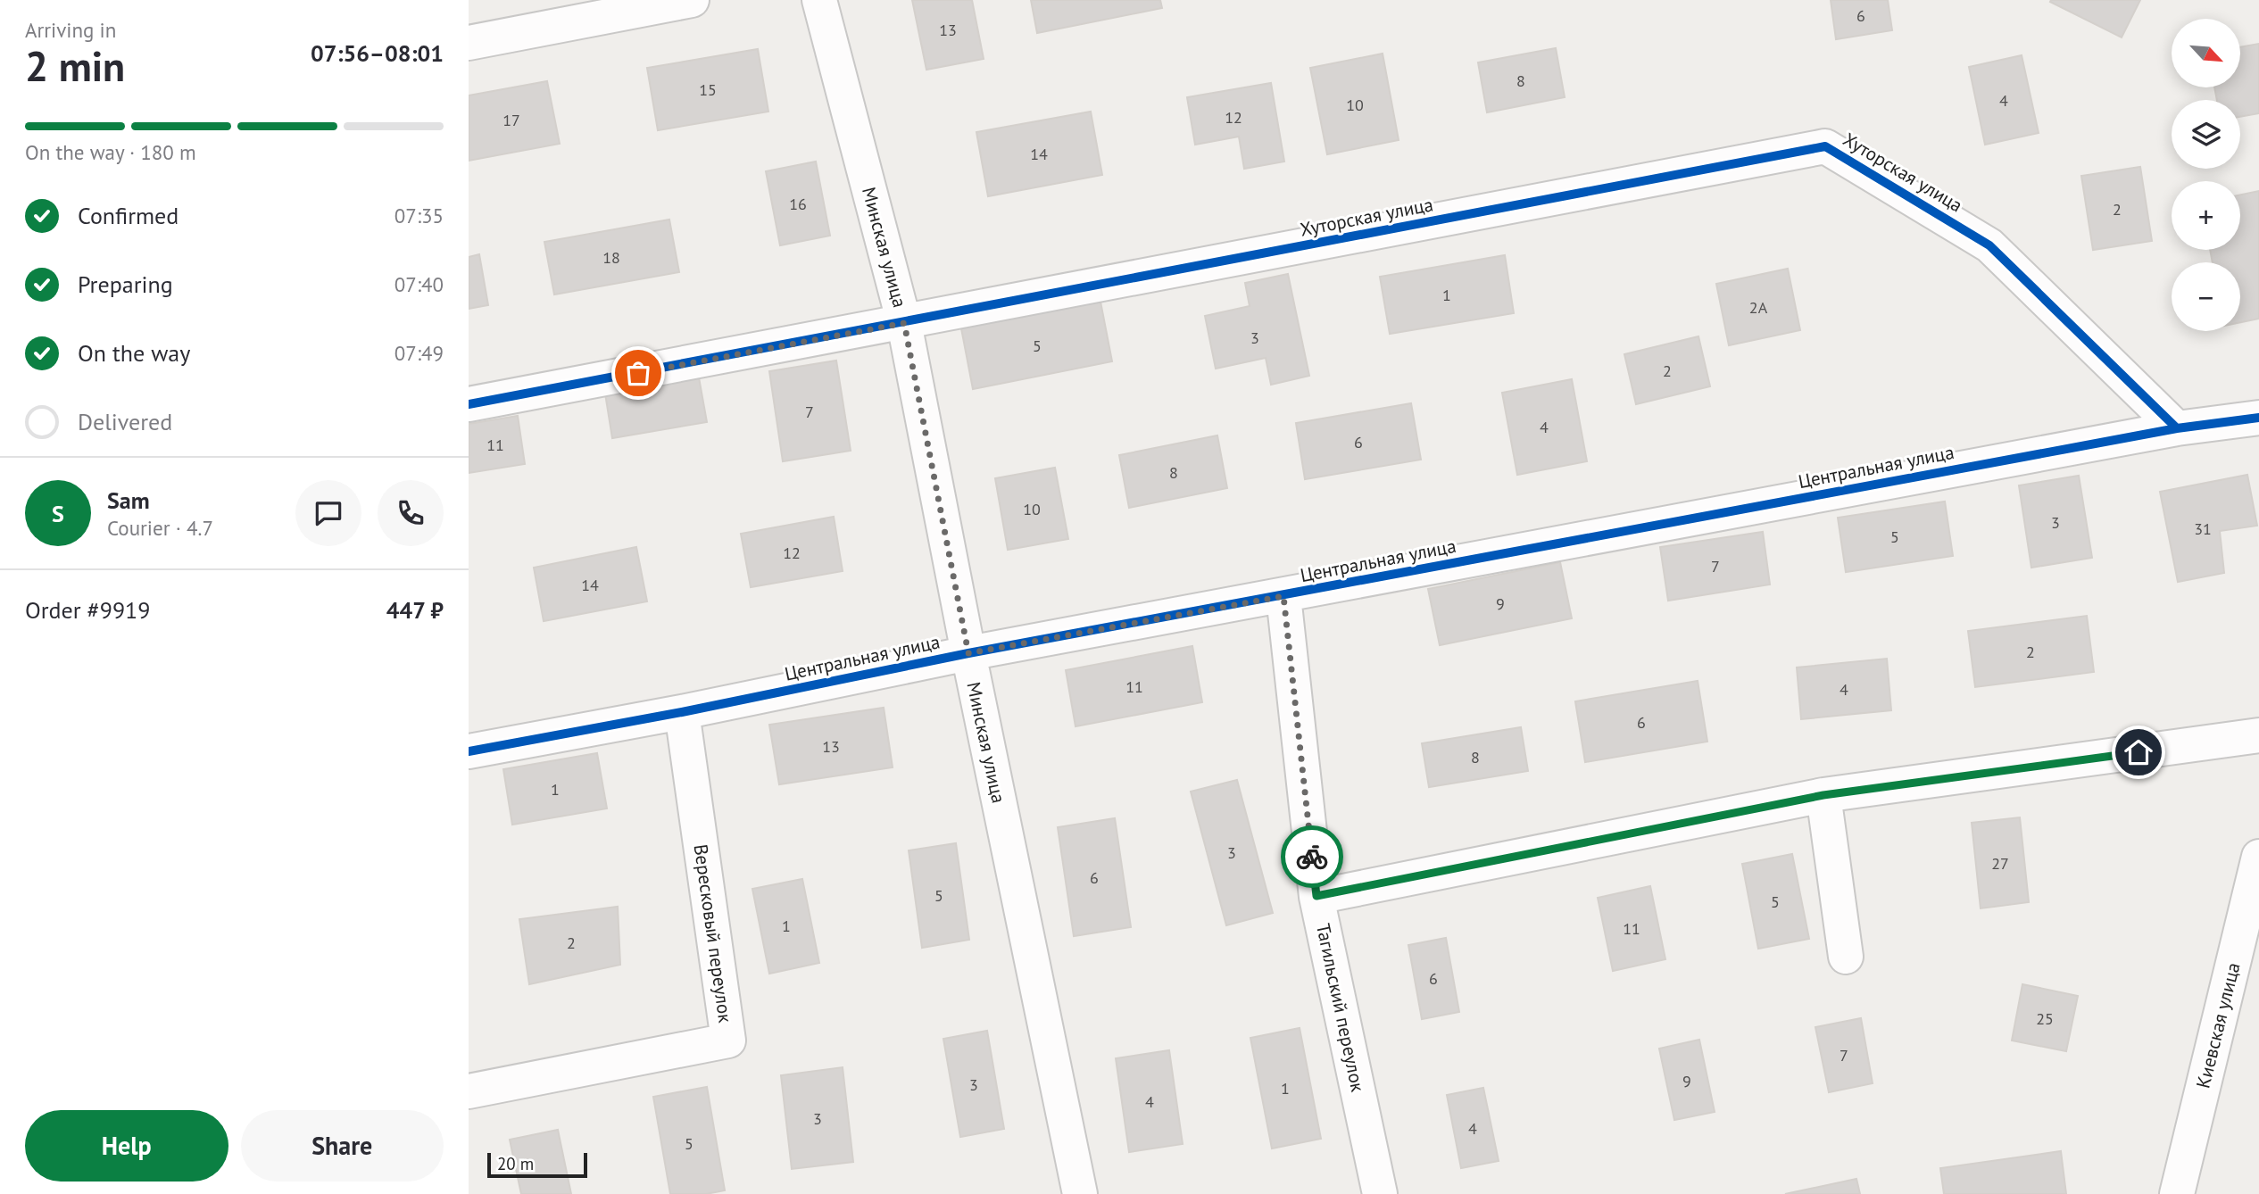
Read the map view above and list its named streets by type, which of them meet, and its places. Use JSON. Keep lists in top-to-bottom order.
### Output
{
  "streets": {
    "street": [
      "Хуторская улица",
      "Минская улица",
      "Центральная улица",
      "Вересковый переулок",
      "Тагильский переулок",
      "Киевская улица"
    ]
  },
  "crossings": [
    ["Хуторская улица", "Минская улица"],
    ["Хуторская улица", "Центральная улица"],
    ["Минская улица", "Центральная улица"],
    ["Центральная улица", "Вересковый переулок"],
    ["Центральная улица", "Тагильский переулок"]
  ],
  "house_numbers": [
    "6",
    "13",
    "8",
    "15",
    "4",
    "10",
    "12",
    "17",
    "14",
    "16",
    "2",
    "18",
    "1",
    "2А",
    "3",
    "5",
    "2",
    "7",
    "4",
    "6",
    "11",
    "8",
    "10",
    "3",
    "31",
    "5",
    "12",
    "7",
    "14",
    "9",
    "2",
    "11",
    "4",
    "6",
    "13",
    "8",
    "1",
    "3",
    "27",
    "6",
    "5",
    "5",
    "1",
    "11",
    "2",
    "6",
    "25",
    "7",
    "9",
    "3",
    "1",
    "4",
    "3",
    "4",
    "5"
  ],
  "scale_bar": "20 m",
  "north": "bottom right",
  "page": {
    "heading": ["2 min", "Arriving in", "07:56–08:01"],
    "panel": [
      "Sam",
      "Courier · 4.7",
      "Order #9919",
      "447 ₽"
    ],
    "map_buttons": ["+", "−"],
    "bar": "On the way · 180 m",
    "list": [
      ["Confirmed", "07:35"],
      ["Preparing", "07:40"],
      ["On the way", "07:49"],
      "Delivered"
    ],
    "round": "S",
    "buttons": ["Help", "Share"],
    "scale": "20 m"
  }
}
